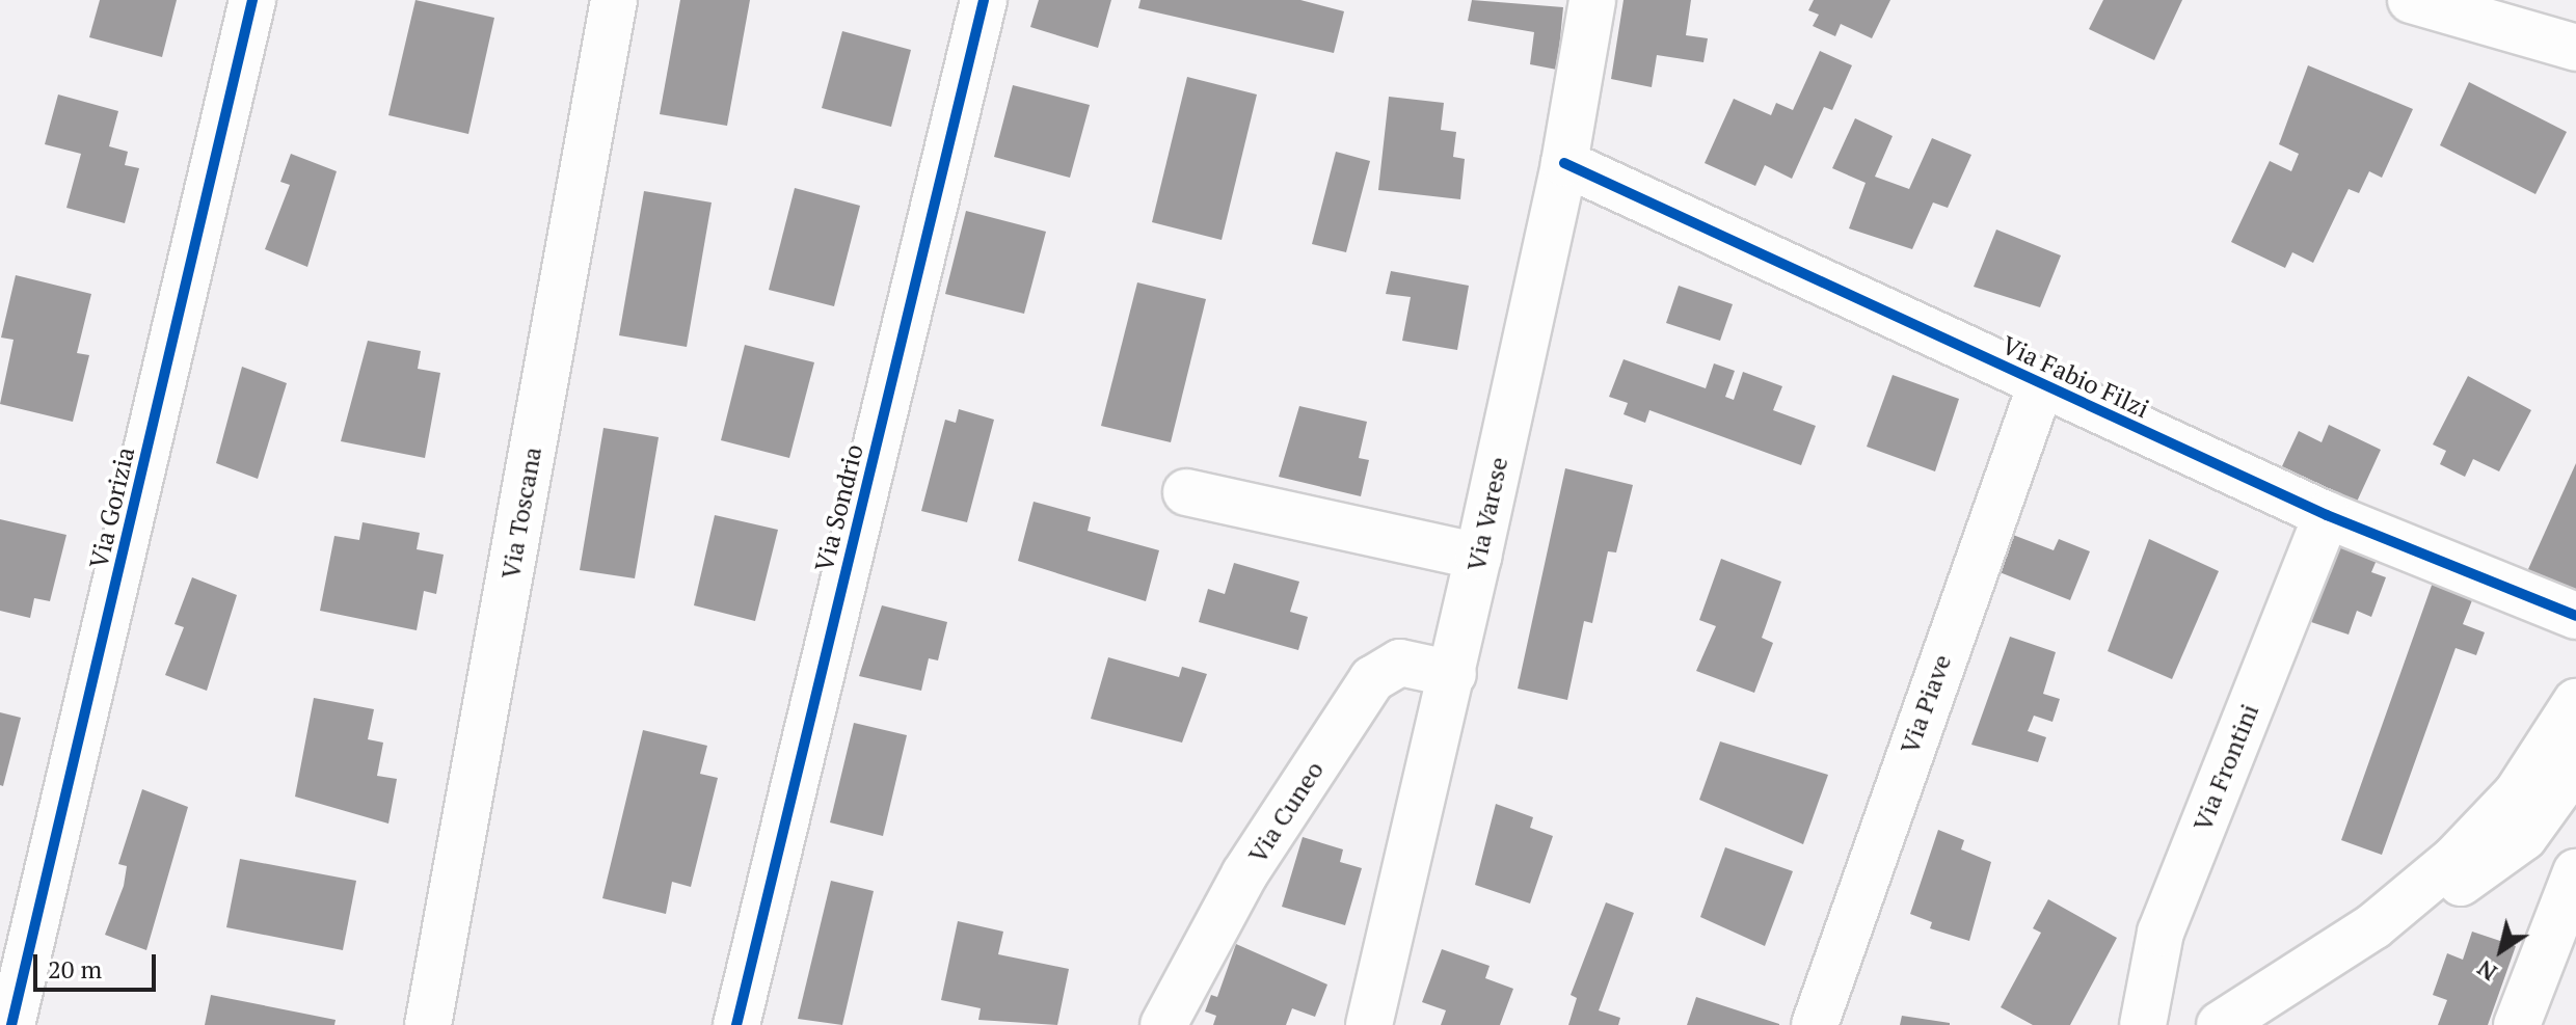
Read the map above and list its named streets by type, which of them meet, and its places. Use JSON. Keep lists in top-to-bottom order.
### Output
{
  "streets": {
    "street": [
      "Via Fabio Filzi",
      "Via Gorizia",
      "Via Sondrio",
      "Via Toscana",
      "Via Varese",
      "Via Piave",
      "Via Frontini",
      "Via Cuneo"
    ]
  },
  "crossings": [
    ["Via Fabio Filzi", "Via Varese"],
    ["Via Fabio Filzi", "Via Piave"],
    ["Via Fabio Filzi", "Via Frontini"],
    ["Via Varese", "Via Cuneo"]
  ],
  "scale_bar": "20 m",
  "north": "bottom left"
}
